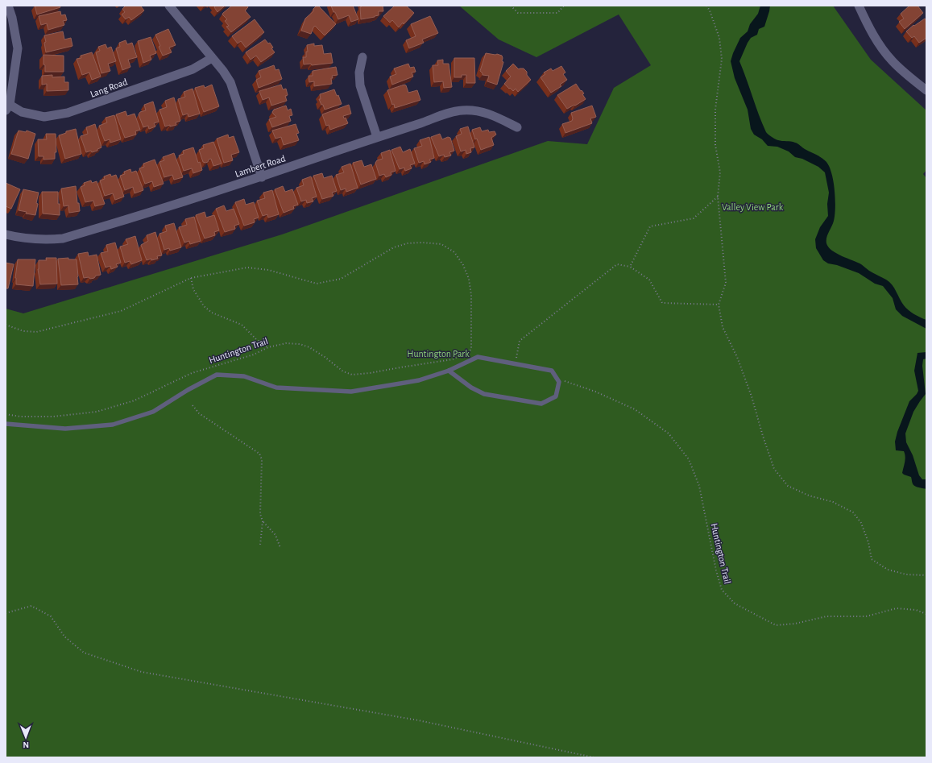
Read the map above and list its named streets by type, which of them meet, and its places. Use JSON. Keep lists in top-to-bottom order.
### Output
{
  "streets": {
    "street": ["Lang Road", "Lambert Road"],
    "path": ["Huntington Trail"]
  },
  "parks": ["Valley View Park", "Huntington Park"],
  "north": "bottom"
}
